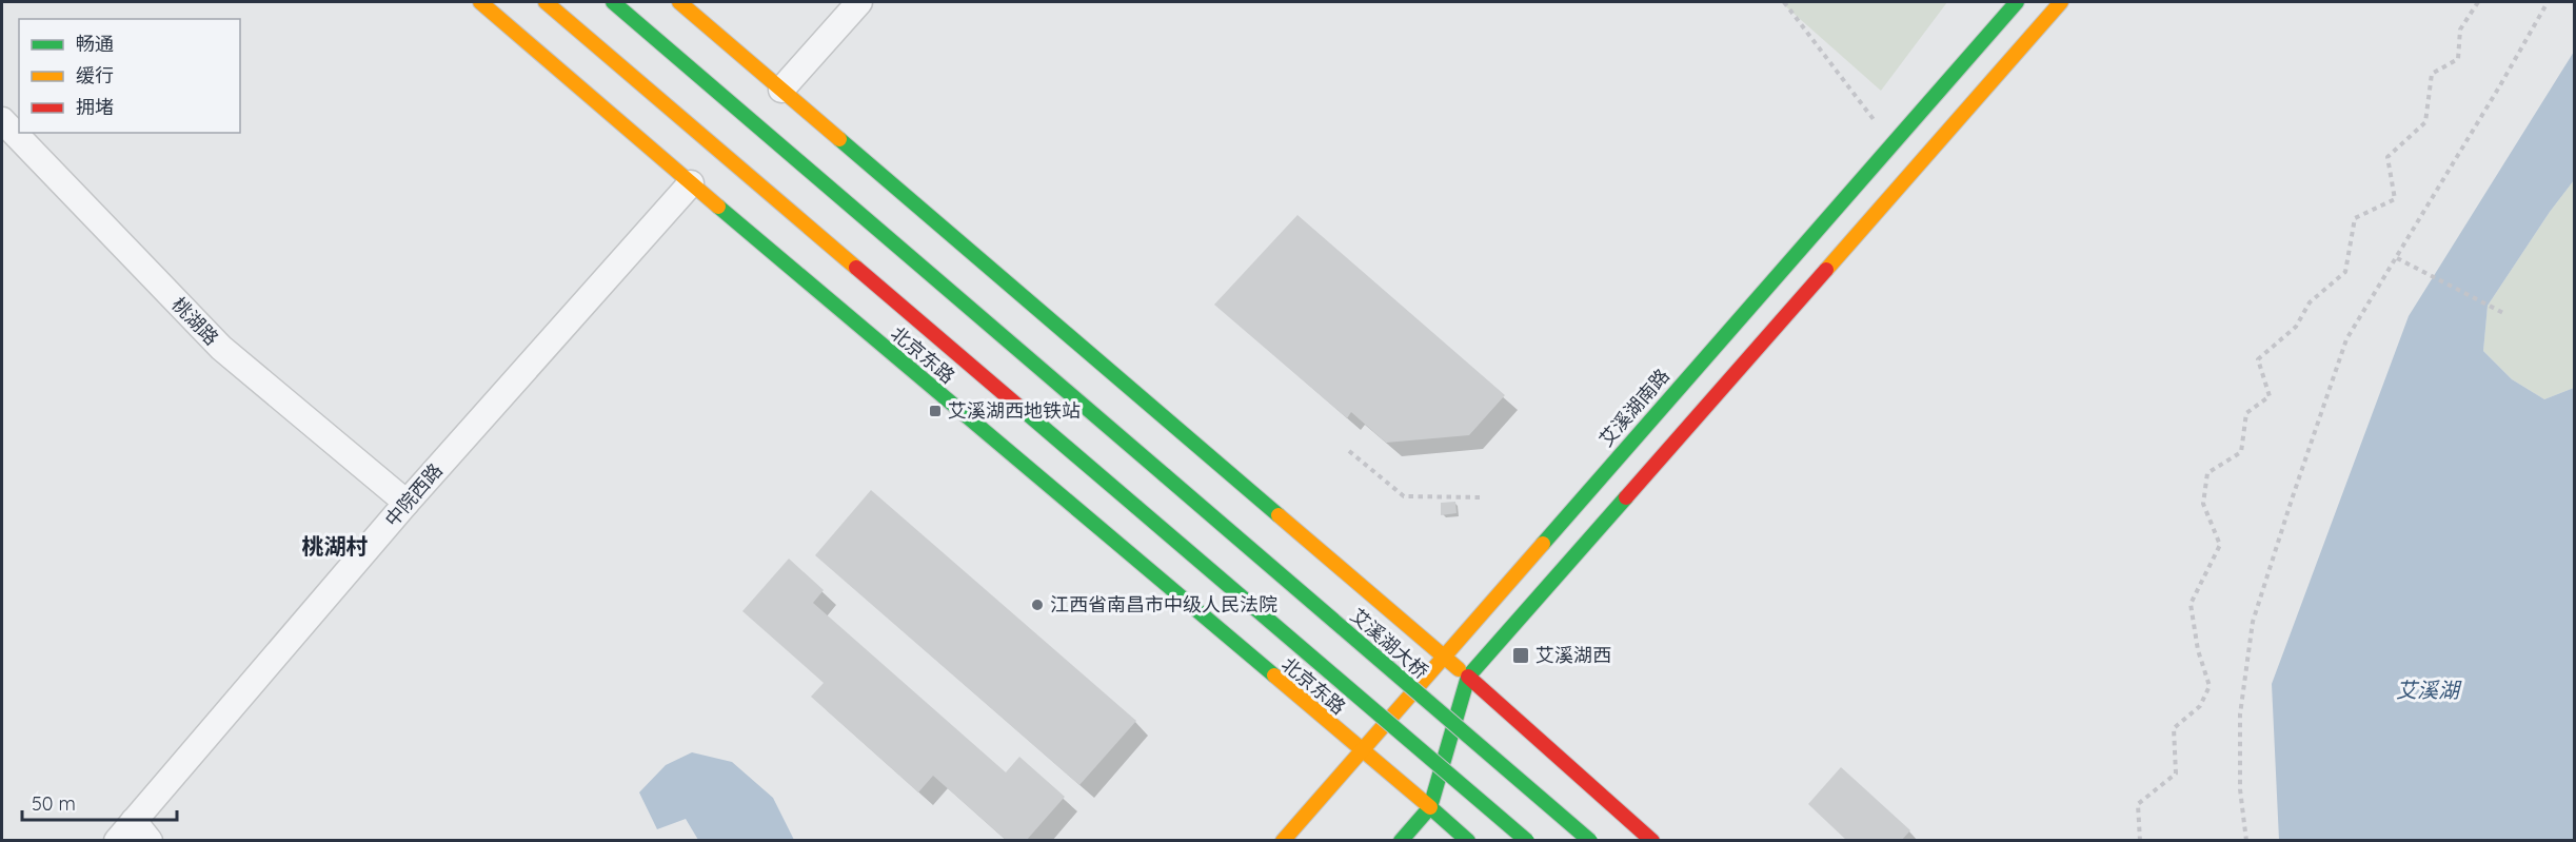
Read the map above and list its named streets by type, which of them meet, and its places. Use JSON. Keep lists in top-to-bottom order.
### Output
{
  "streets": {
    "main road": ["北京东路", "艾溪湖南路", "艾溪湖大桥"],
    "street": ["桃湖路", "中院西路"]
  },
  "crossings": [
    ["桃湖路", "中院西路"],
    ["北京东路", "艾溪湖南路"],
    ["北京东路", "中院西路"]
  ],
  "districts": ["桃湖村"],
  "water": ["艾溪湖"],
  "places": {
    "transit": ["艾溪湖西地铁站", "艾溪湖西"],
    "other": ["江西省南昌市中级人民法院"]
  },
  "legend": ["畅通", "缓行", "拥堵"],
  "scale_bar": "50 m"
}
